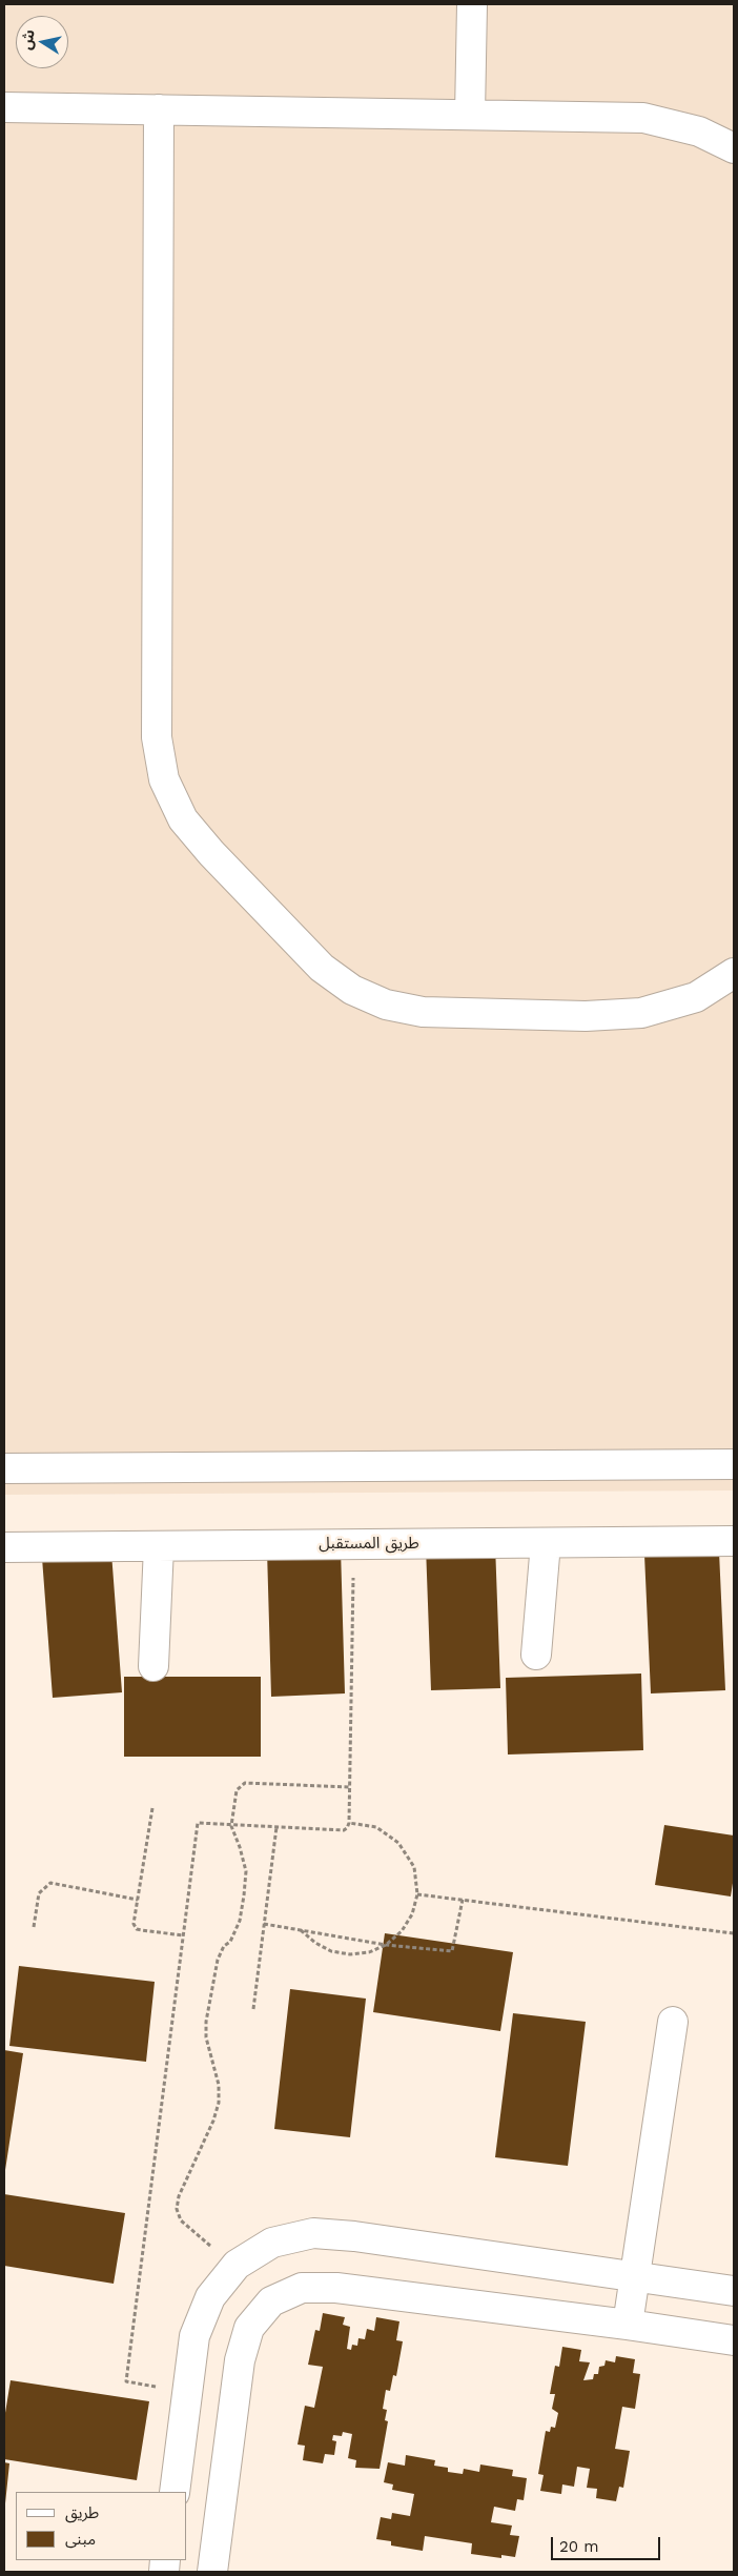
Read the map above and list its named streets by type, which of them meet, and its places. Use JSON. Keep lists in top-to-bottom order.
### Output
{
  "streets": {
    "street": ["طريق المستقبل"]
  },
  "legend": ["طريق", "مبنى"],
  "scale_bar": "20 m",
  "north": "left"
}
